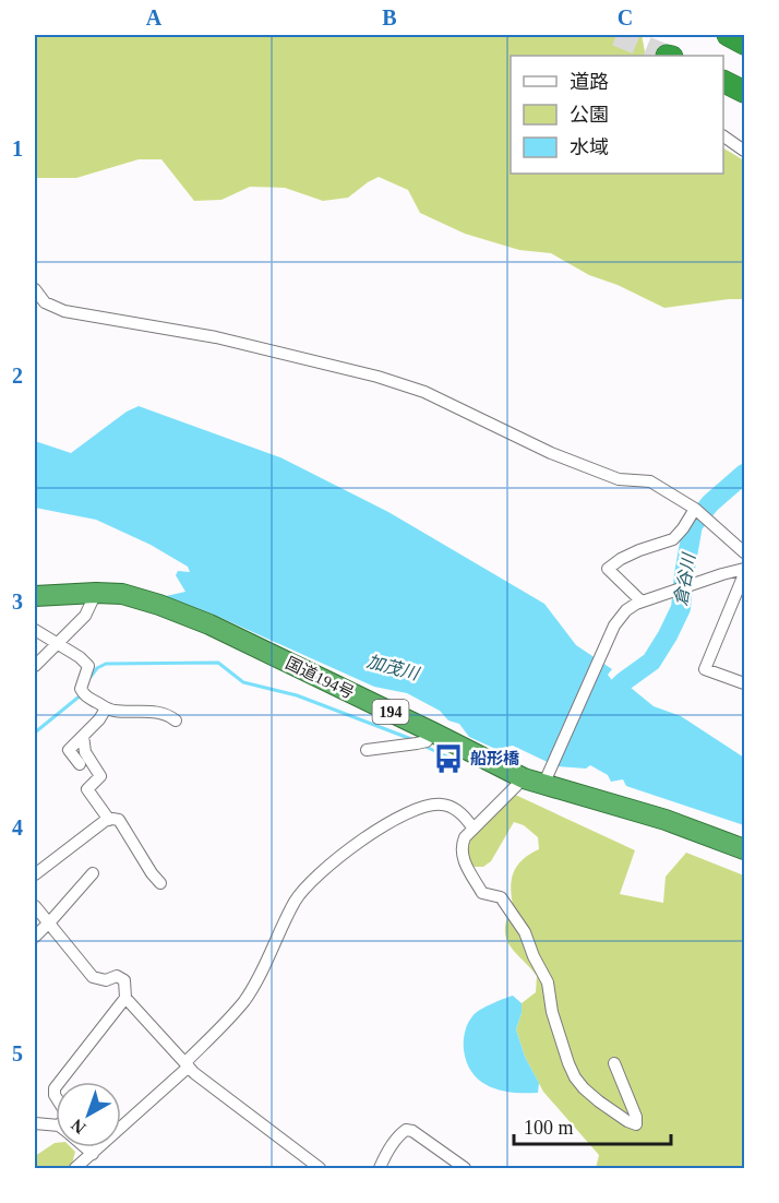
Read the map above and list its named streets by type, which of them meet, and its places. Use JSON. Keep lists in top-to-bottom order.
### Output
{
  "streets": {
    "highway": ["国道194号", "194"]
  },
  "water": ["倉谷川", "加茂川"],
  "places": {
    "bus stop": ["船形橋"]
  },
  "legend": ["道路", "公園", "水域"],
  "scale_bar": "100 m",
  "north": "bottom left",
  "grid": {
    "columns": ["A", "B", "C"],
    "rows": [
      "1",
      "2",
      "3",
      "4",
      "5"
    ]
  }
}
